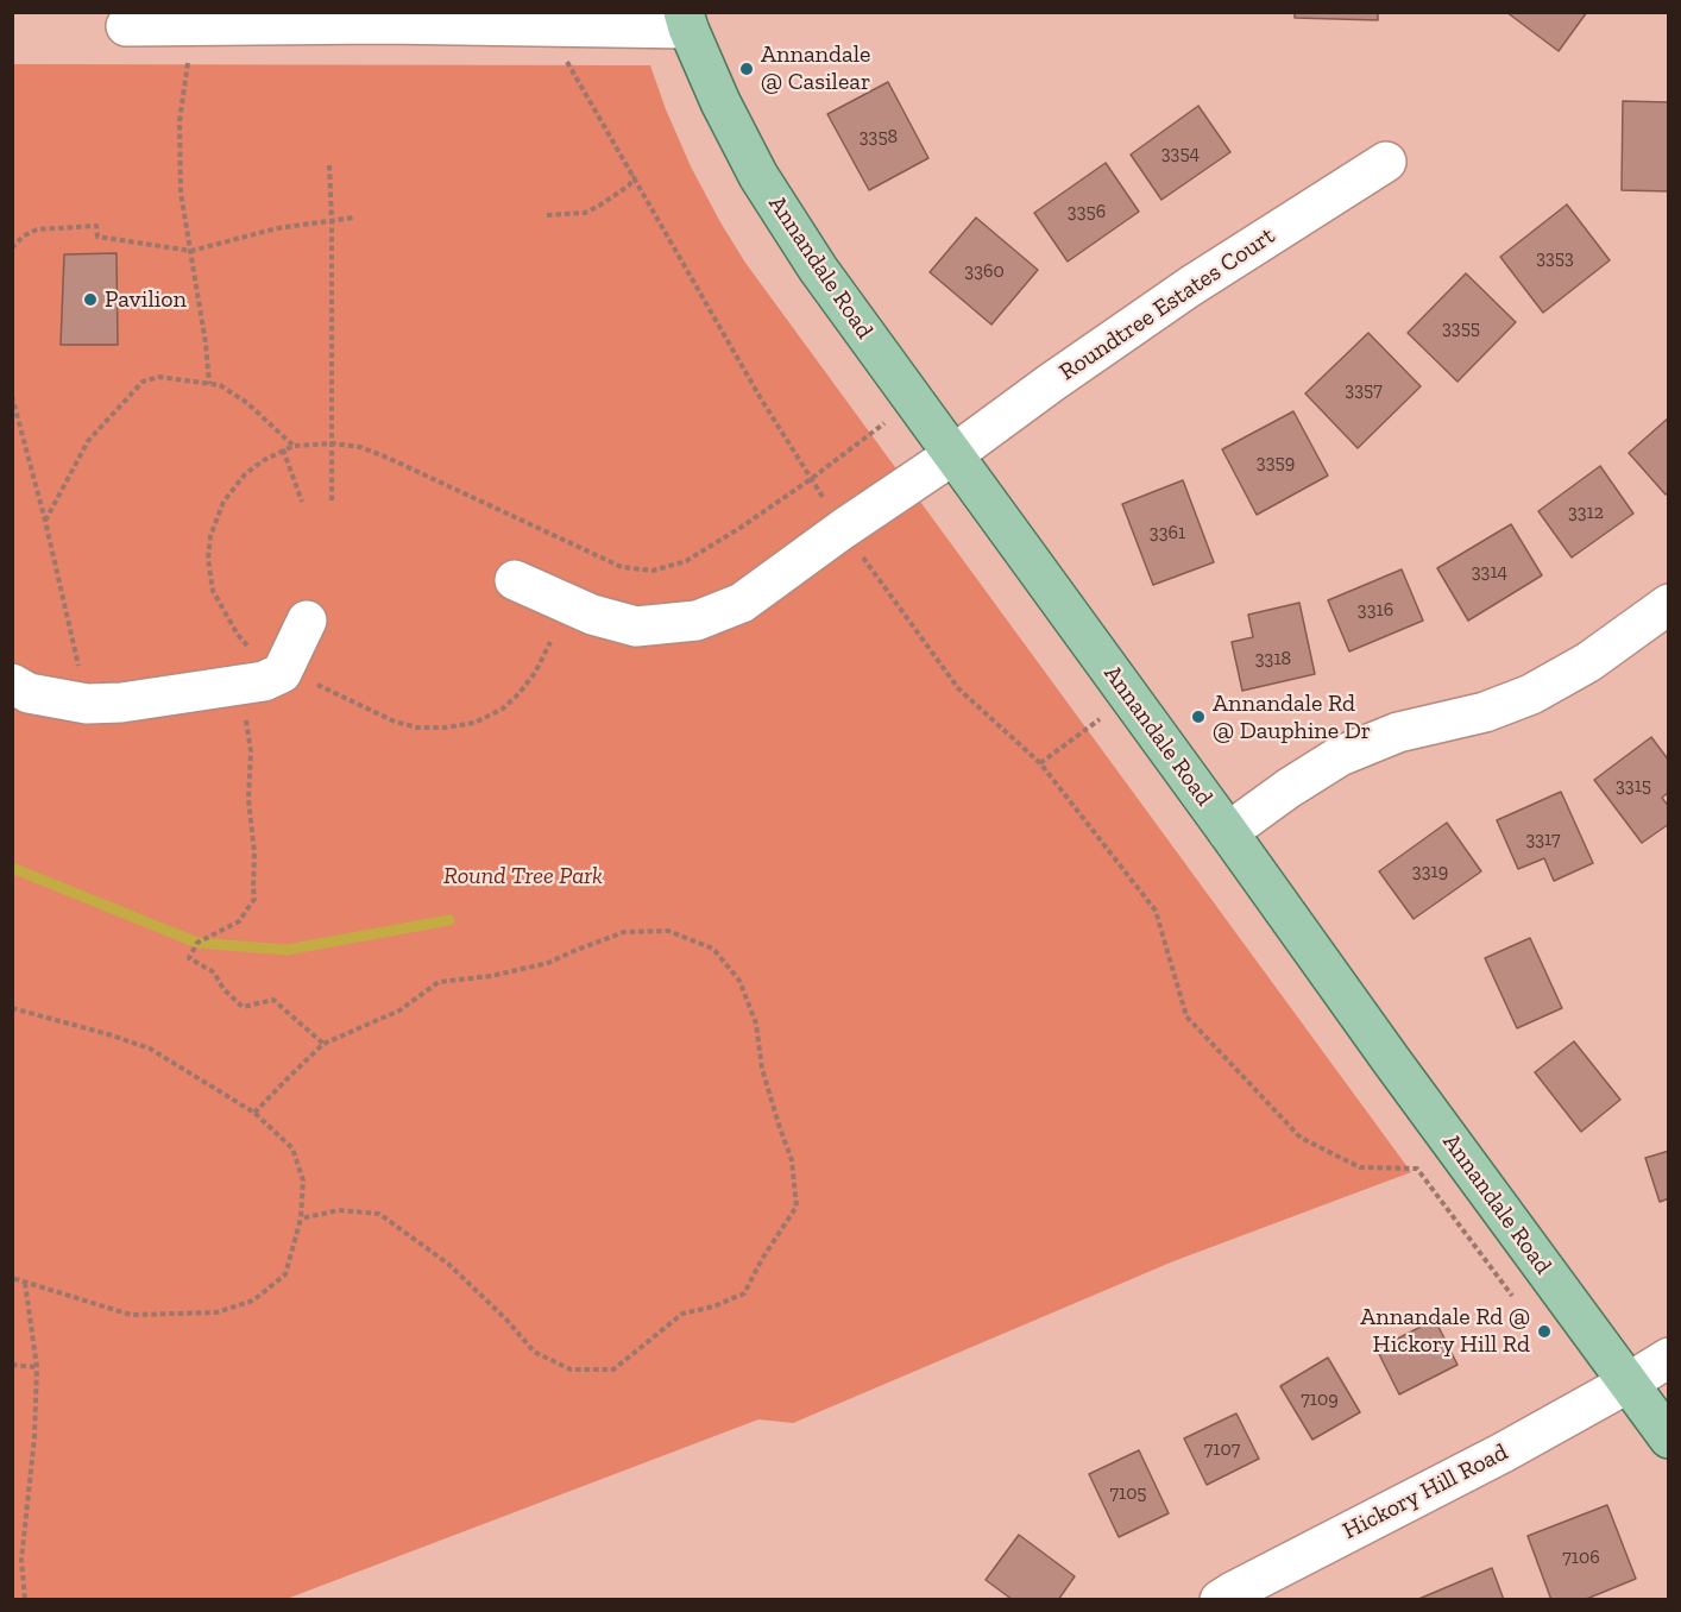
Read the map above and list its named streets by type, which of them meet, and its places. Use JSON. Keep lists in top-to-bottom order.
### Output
{
  "streets": {
    "main road": ["Annandale Road"],
    "street": ["Roundtree Estates Court", "Hickory Hill Road"]
  },
  "crossings": [
    ["Annandale Road", "Roundtree Estates Court"],
    ["Annandale Road", "Hickory Hill Road"]
  ],
  "parks": ["Round Tree Park"],
  "places": [
    "Annandale @ Casilear",
    "Pavilion",
    "Annandale Rd @ Dauphine Dr",
    "Annandale Rd @ Hickory Hill Rd"
  ],
  "house_numbers": [
    "3358",
    "3354",
    "3356",
    "3353",
    "3360",
    "3355",
    "3357",
    "3359",
    "3312",
    "3361",
    "3314",
    "3316",
    "3318",
    "3315",
    "3317",
    "3319",
    "7109",
    "7107",
    "7105",
    "7106"
  ]
}
